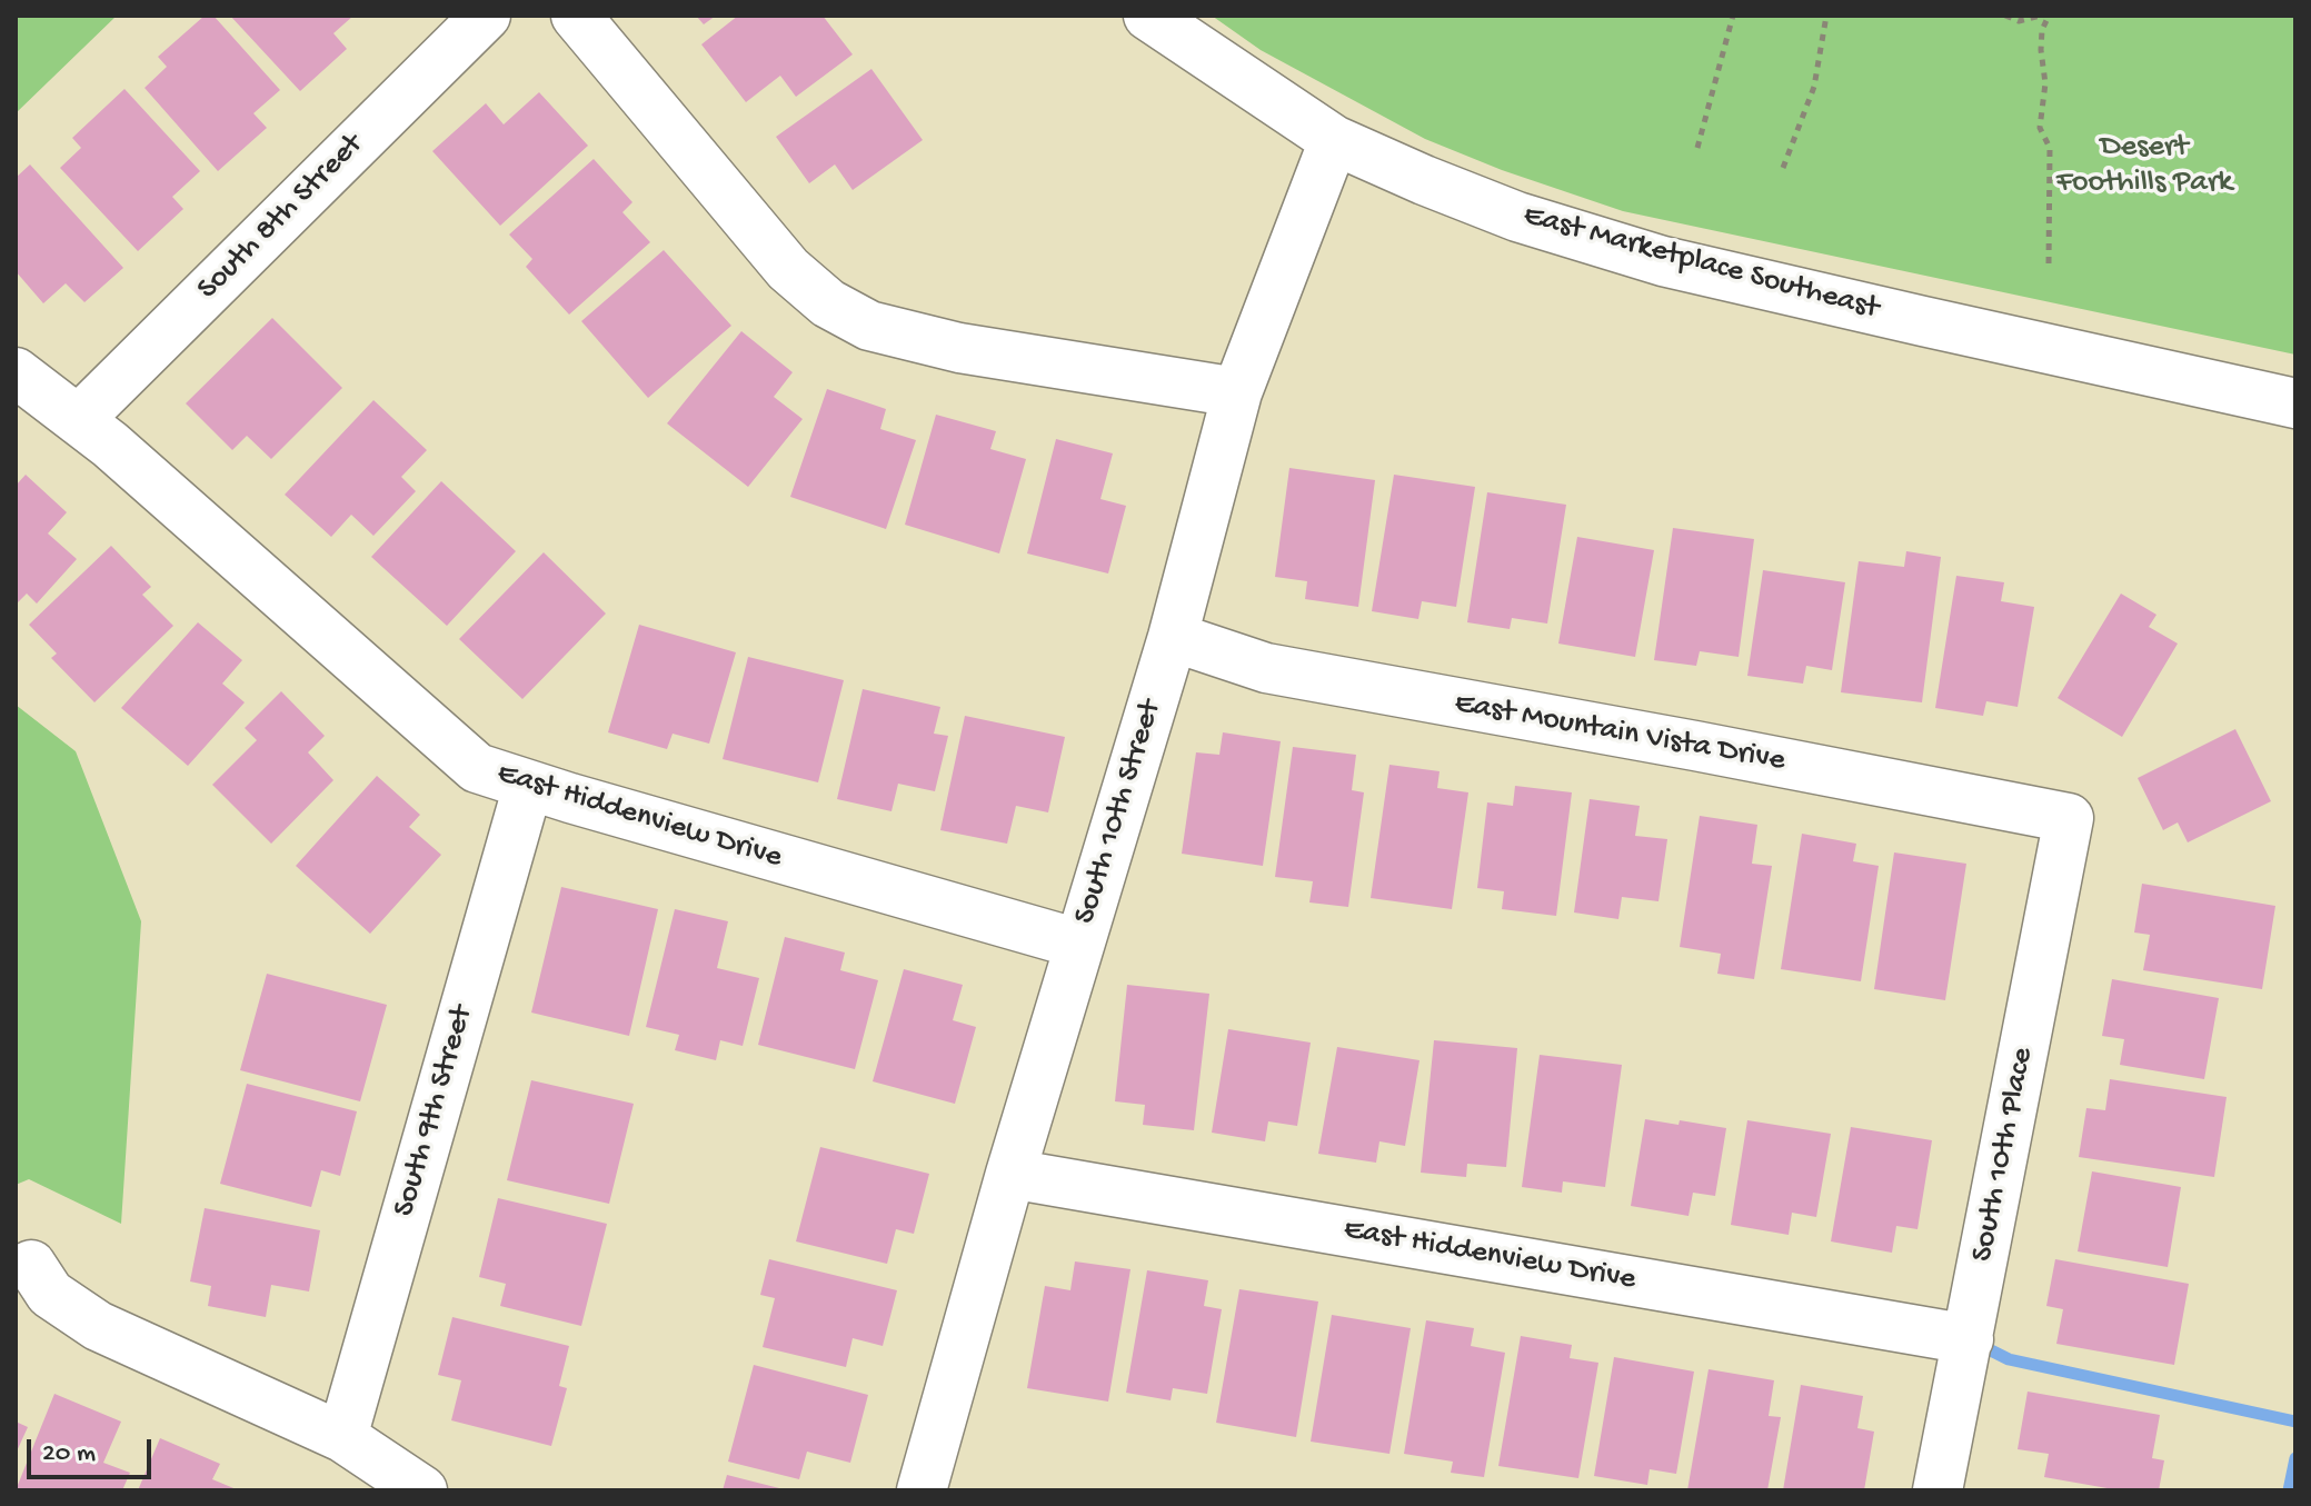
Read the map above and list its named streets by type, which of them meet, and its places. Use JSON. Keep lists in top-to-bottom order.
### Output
{
  "streets": {
    "street": [
      "South 8th Street",
      "East Marketplace Southeast",
      "East Mountain Vista Drive",
      "South 10th Street",
      "East Hiddenview Drive",
      "South 9th Street",
      "South 10th Place"
    ]
  },
  "crossings": [
    ["South 8th Street", "East Hiddenview Drive"],
    ["East Marketplace Southeast", "South 10th Street"],
    ["East Mountain Vista Drive", "South 10th Street"],
    ["East Mountain Vista Drive", "South 10th Place"],
    ["South 10th Street", "East Hiddenview Drive"],
    ["East Hiddenview Drive", "South 9th Street"],
    ["East Hiddenview Drive", "South 10th Place"]
  ],
  "parks": ["Desert Foothills Park"],
  "scale_bar": "20 m"
}
